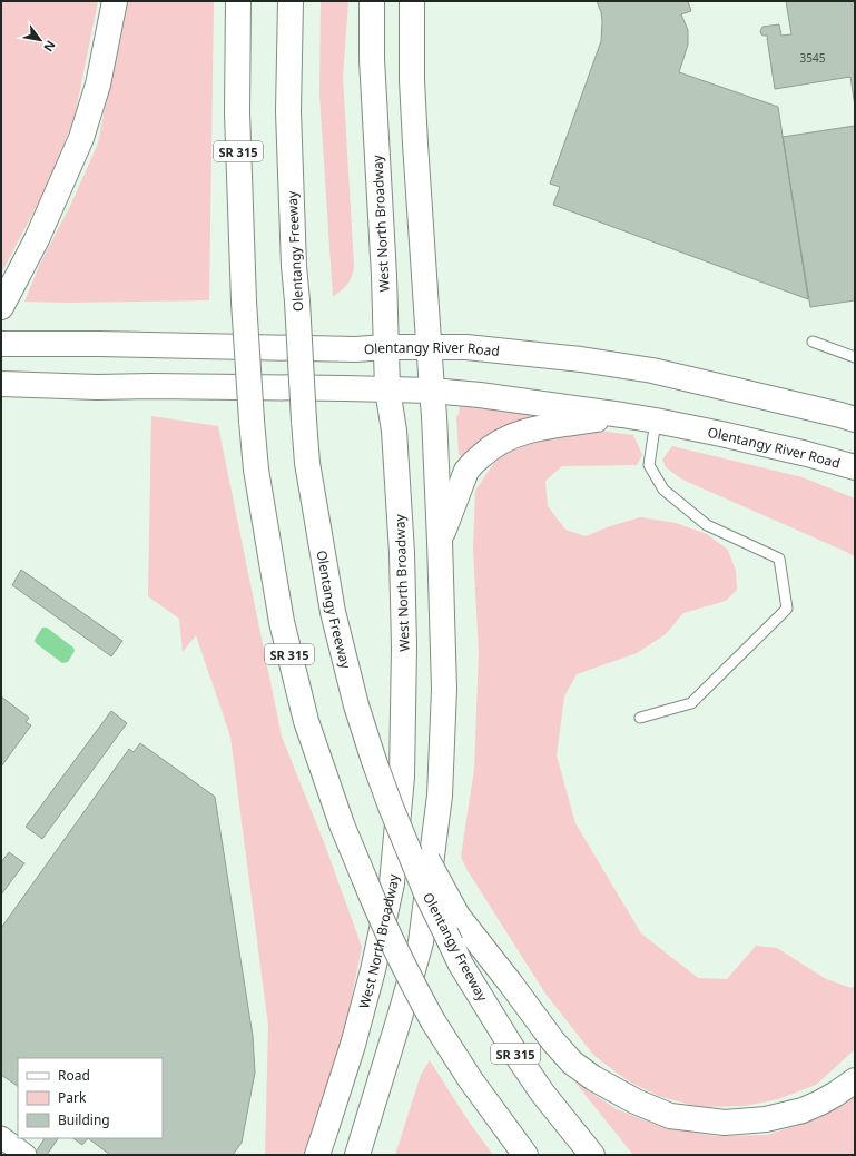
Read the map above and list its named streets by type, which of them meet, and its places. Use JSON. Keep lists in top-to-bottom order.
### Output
{
  "streets": {
    "main road": [
      "SR 315",
      "West North Broadway",
      "Olentangy Freeway",
      "Olentangy River Road"
    ]
  },
  "crossings": [
    ["West North Broadway", "Olentangy River Road"]
  ],
  "house_numbers": ["3545"],
  "legend": ["Road", "Park", "Building"],
  "north": "bottom right"
}
